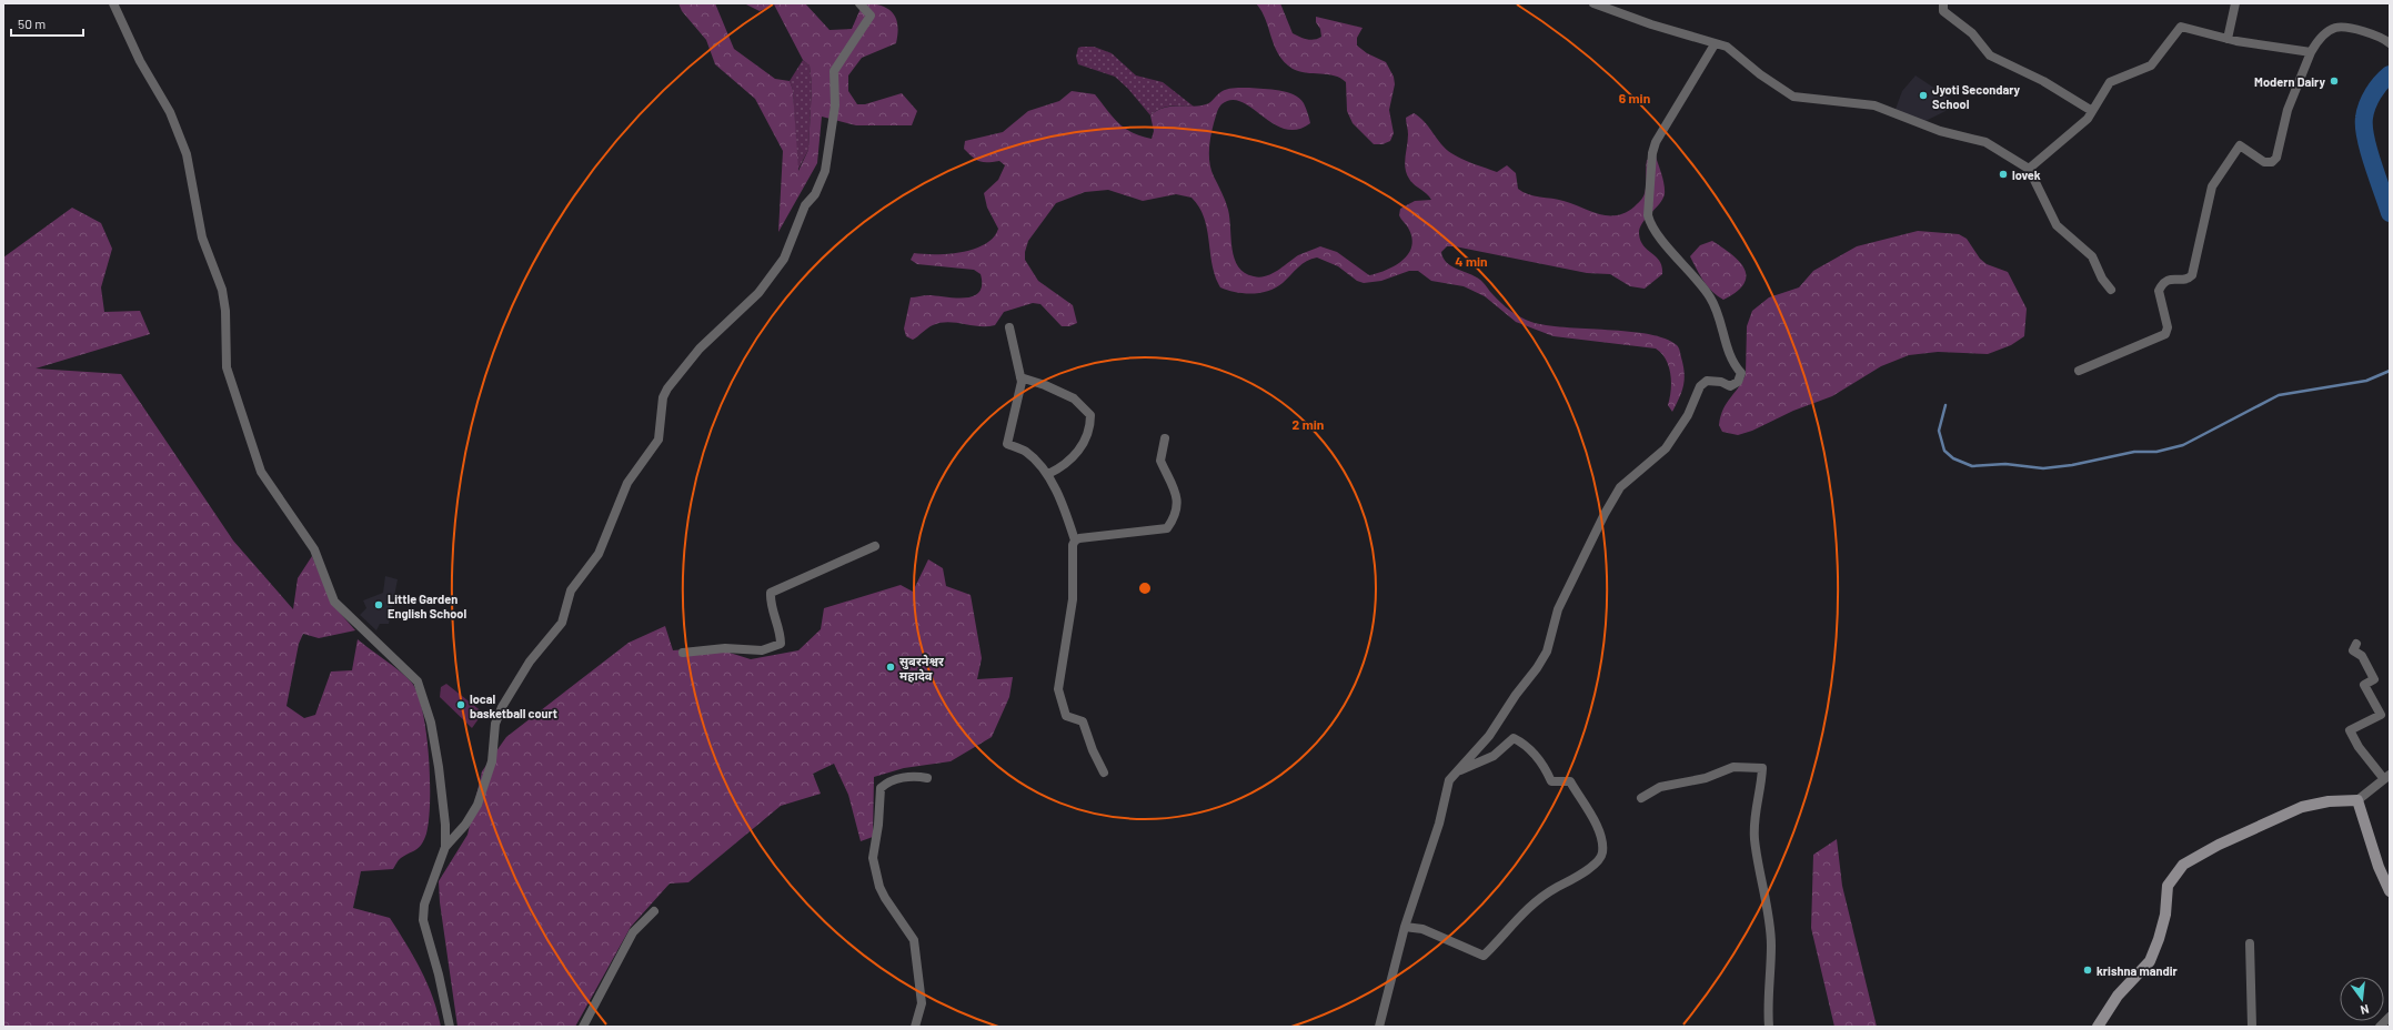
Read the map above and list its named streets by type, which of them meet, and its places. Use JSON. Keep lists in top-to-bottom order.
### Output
{
  "places": [
    "Modern Dairy",
    "Jyoti Secondary School",
    "lovek",
    "Little Garden English School",
    "सुबरनेश्वर महादेव",
    "local basketball court",
    "krishna mandir"
  ],
  "scale_bar": "50 m",
  "north": "bottom",
  "rings": ["6 min", "4 min", "2 min"]
}
